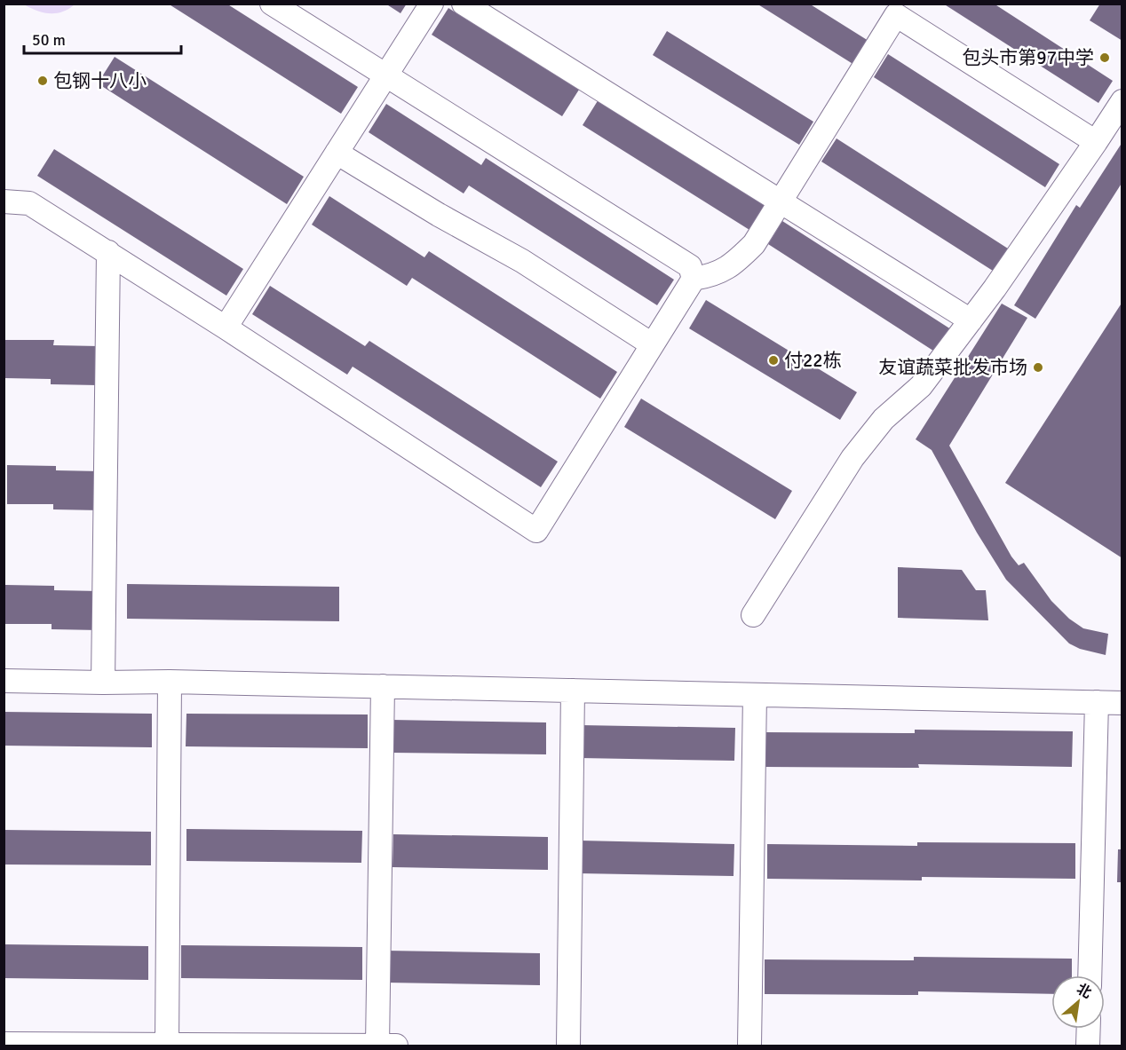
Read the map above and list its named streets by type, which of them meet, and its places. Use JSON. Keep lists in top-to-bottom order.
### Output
{
  "places": [
    "包头市第97中学",
    "包钢十八小",
    "付22栋",
    "友谊蔬菜批发市场"
  ],
  "scale_bar": "50 m",
  "north": "top right"
}
